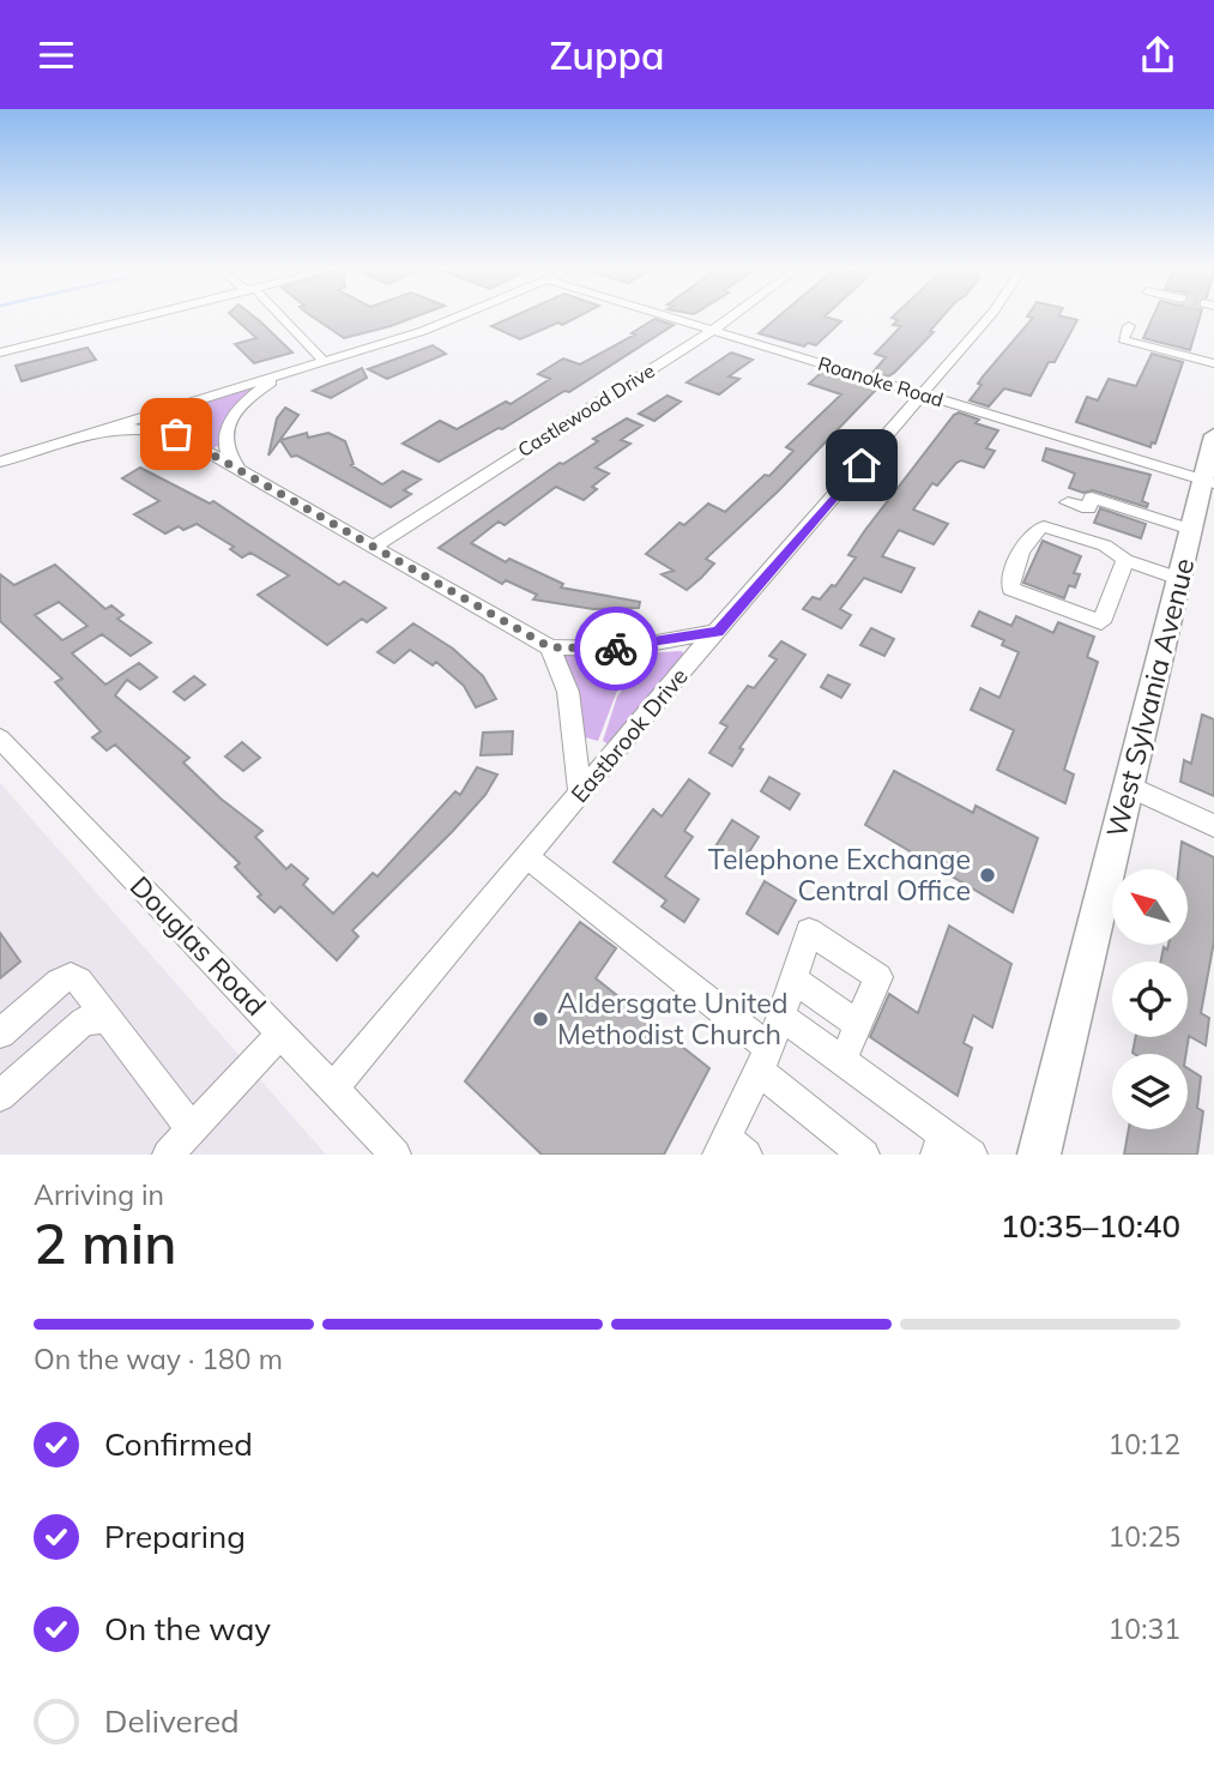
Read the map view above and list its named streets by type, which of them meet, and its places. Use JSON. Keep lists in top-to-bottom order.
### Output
{
  "streets": {
    "main road": ["West Sylvania Avenue"],
    "street": [
      "Roanoke Road",
      "Castlewood Drive",
      "Eastbrook Drive",
      "Douglas Road"
    ]
  },
  "crossings": [
    ["Roanoke Road", "Castlewood Drive"],
    ["Roanoke Road", "West Sylvania Avenue"],
    ["Roanoke Road", "Eastbrook Drive"],
    ["Eastbrook Drive", "Douglas Road"]
  ],
  "places": ["Telephone Exchange Central Office", "Aldersgate United Methodist Church"],
  "north": "top left",
  "page": {
    "header": "Zuppa",
    "heading": ["2 min", "Arriving in", "10:35–10:40"],
    "bar": "On the way · 180 m",
    "list": [
      ["Confirmed", "10:12"],
      ["Preparing", "10:25"],
      ["On the way", "10:31"],
      "Delivered"
    ]
  }
}
